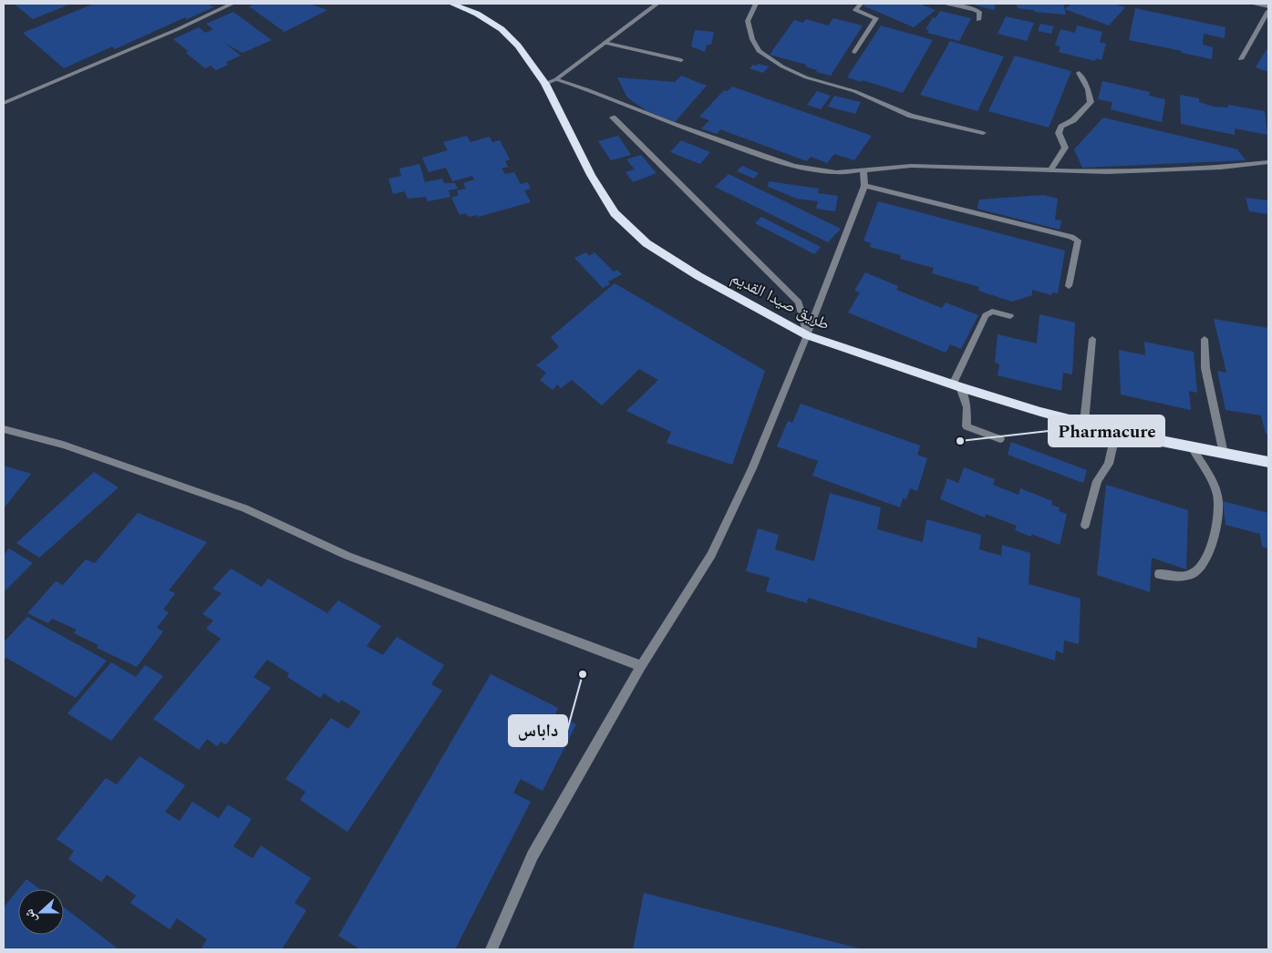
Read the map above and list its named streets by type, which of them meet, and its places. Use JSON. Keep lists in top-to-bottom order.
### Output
{
  "streets": {
    "highway": ["طريق صيدا القديم"]
  },
  "places": ["Pharmacure", "داباس"],
  "north": "left"
}
